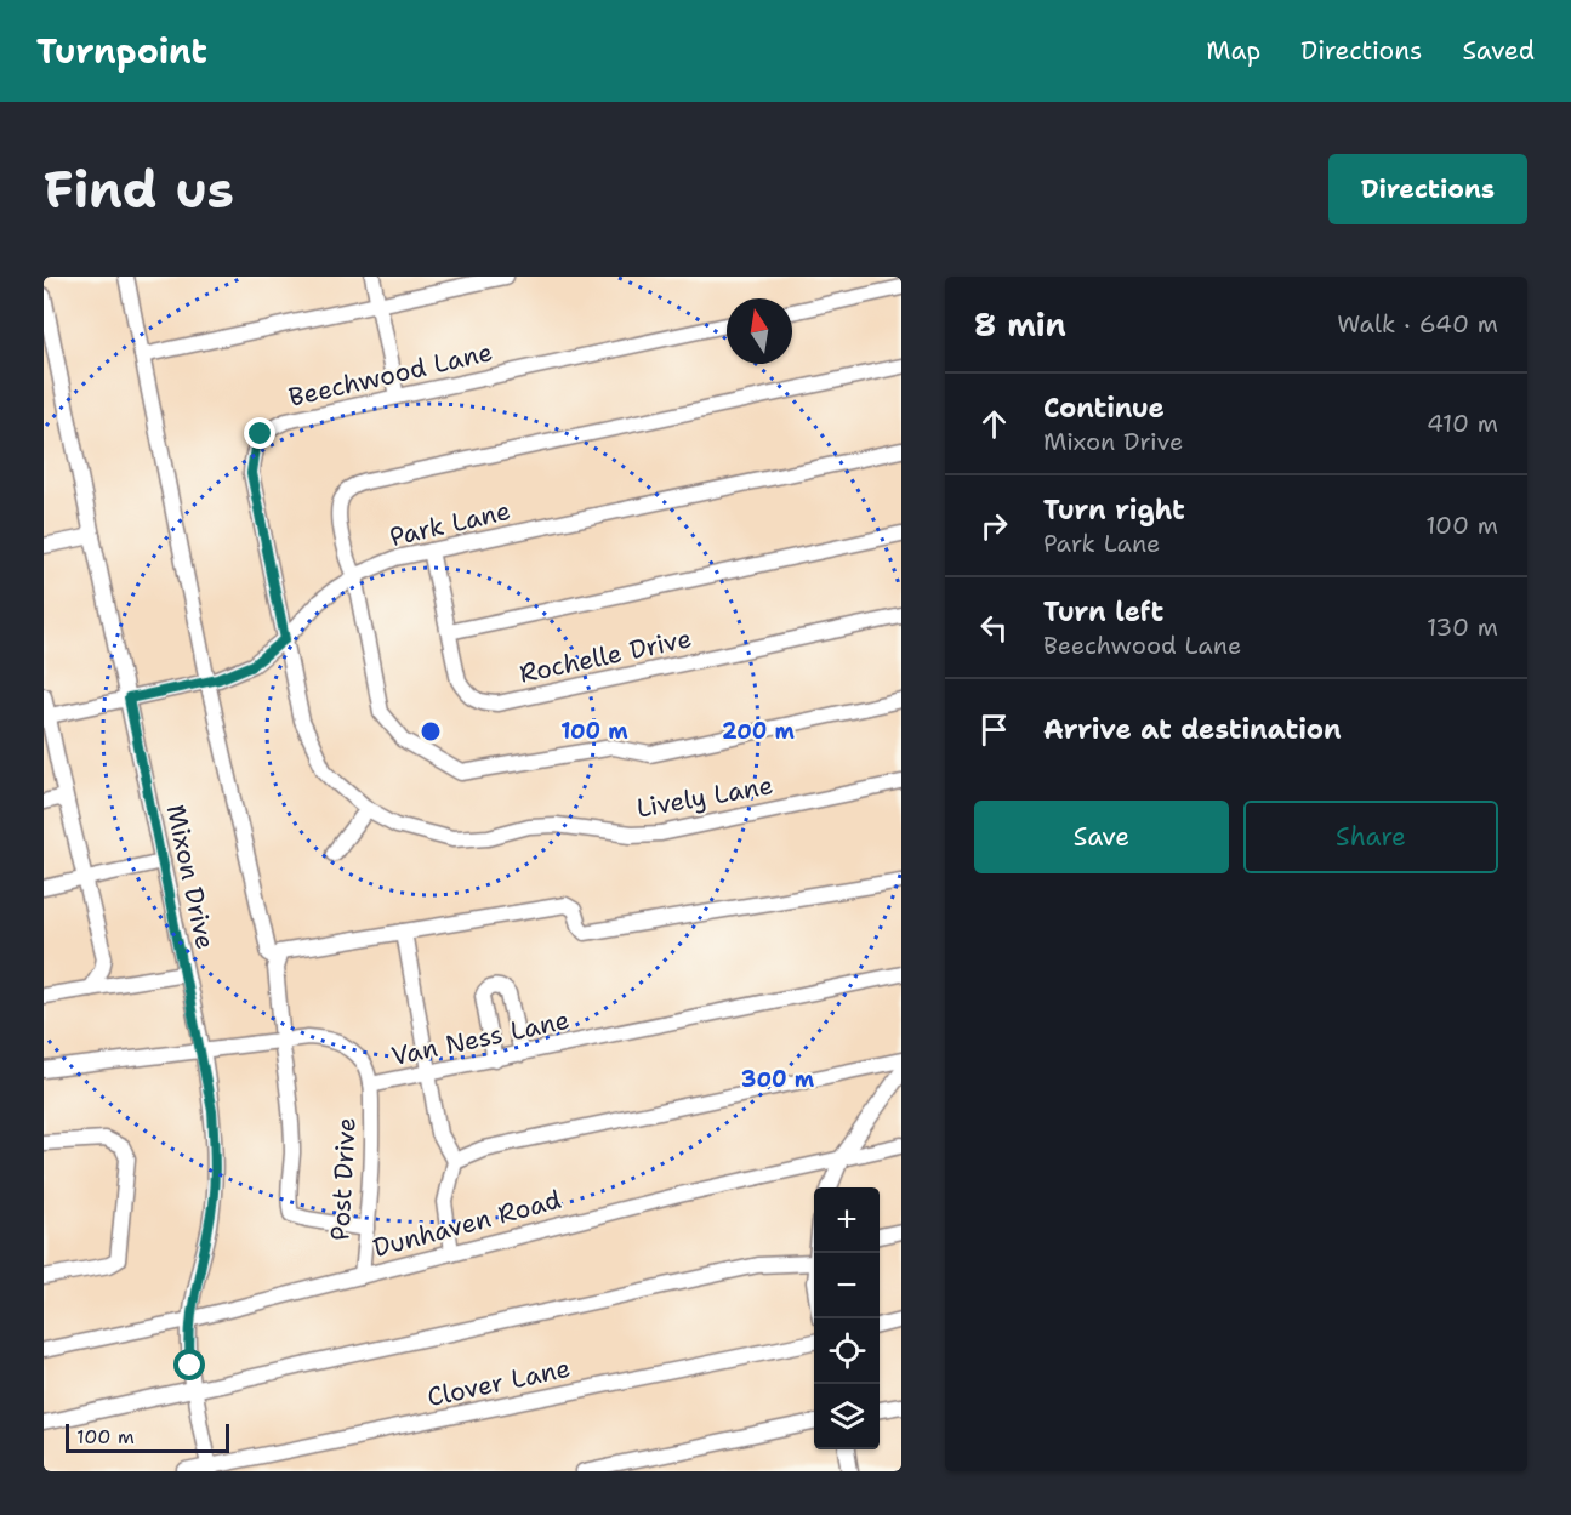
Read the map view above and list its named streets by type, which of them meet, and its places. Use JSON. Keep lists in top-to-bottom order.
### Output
{
  "streets": {
    "street": [
      "Beechwood Lane",
      "Park Lane",
      "Rochelle Drive",
      "Lively Lane",
      "Mixon Drive",
      "Van Ness Lane",
      "Post Drive",
      "Dunhaven Road",
      "Clover Lane"
    ]
  },
  "crossings": [
    ["Beechwood Lane", "Park Lane"],
    ["Beechwood Lane", "Lively Lane"],
    ["Park Lane", "Rochelle Drive"],
    ["Park Lane", "Lively Lane"],
    ["Park Lane", "Mixon Drive"],
    ["Mixon Drive", "Van Ness Lane"],
    ["Mixon Drive", "Dunhaven Road"],
    ["Mixon Drive", "Clover Lane"],
    ["Van Ness Lane", "Post Drive"],
    ["Post Drive", "Dunhaven Road"]
  ],
  "scale_bar": "100 m",
  "north": "top",
  "page": {
    "header": "Turnpoint",
    "nav": ["Map", "Directions", "Saved"],
    "buttons": [
      "Directions",
      ["Save", "Share"]
    ],
    "title": "Find us",
    "heading": ["8 min", "Walk · 640 m"],
    "list": [
      ["Continue", "Mixon Drive", "410 m"],
      ["Turn right", "Park Lane", "100 m"],
      ["Turn left", "Beechwood Lane", "130 m"],
      "Arrive at destination"
    ],
    "map_buttons": ["+", "−"],
    "scale": "100 m"
  },
  "rings": ["100 m", "200 m", "300 m"]
}
